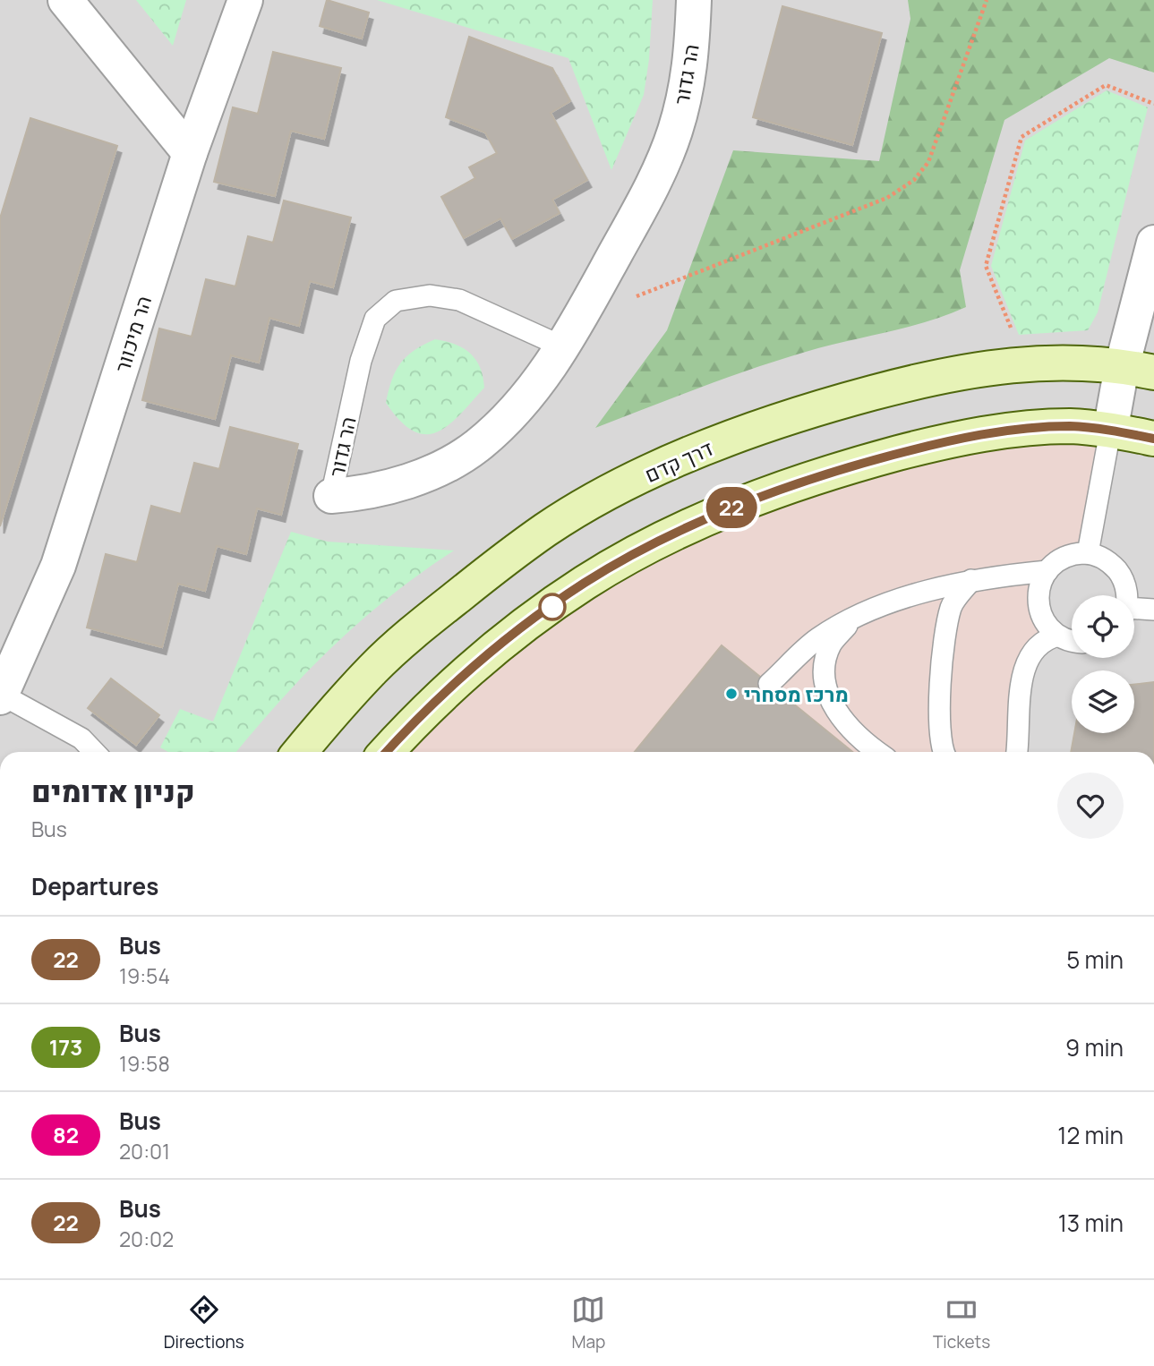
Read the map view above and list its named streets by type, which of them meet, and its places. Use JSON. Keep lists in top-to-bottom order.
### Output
{
  "streets": {
    "main road": ["דרך קדם"],
    "street": ["הר גדור", "הר מיכוור"]
  },
  "places": ["מרכז מסחרי"],
  "lines": ["bus line 22"],
  "page": {
    "on_map": "22",
    "heading": [
      ["קניון אדומים", "Bus"],
      "Departures"
    ],
    "list": [
      {
        "mark": "22",
        "name": "Bus",
        "note": "19:54",
        "value": "5 min"
      },
      {
        "mark": "173",
        "name": "Bus",
        "note": "19:58",
        "value": "9 min"
      },
      {
        "mark": "82",
        "name": "Bus",
        "note": "20:01",
        "value": "12 min"
      },
      {
        "mark": "22",
        "name": "Bus",
        "note": "20:02",
        "value": "13 min"
      }
    ],
    "tabs": ["Directions", "Map", "Tickets"]
  }
}
